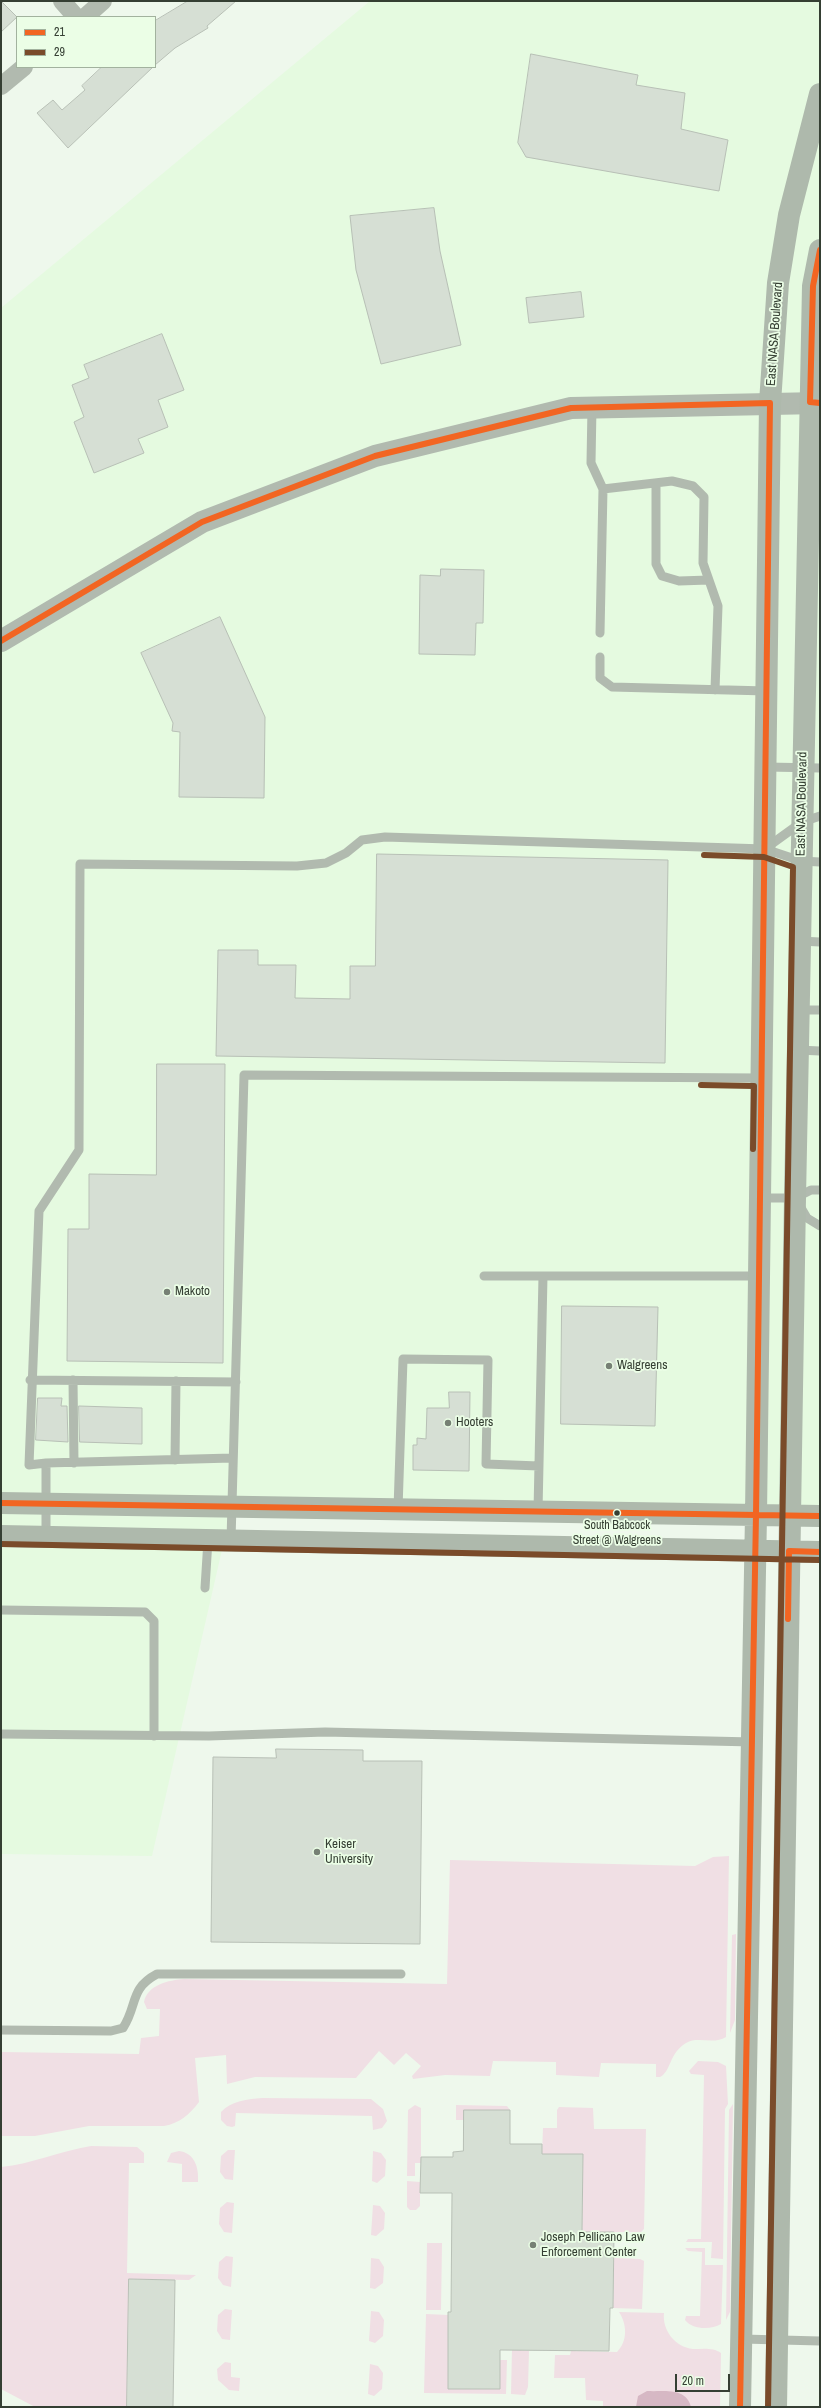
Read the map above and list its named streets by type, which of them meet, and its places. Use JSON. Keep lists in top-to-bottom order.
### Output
{
  "streets": {
    "main road": ["East NASA Boulevard"]
  },
  "places": [
    "Makoto",
    "Walgreens",
    "Hooters",
    "South Babcock Street @ Walgreens",
    "Keiser University",
    "Joseph Pellicano Law Enforcement Center"
  ],
  "lines": ["transit line 21", "transit line 29"],
  "legend": ["21", "29"],
  "scale_bar": "20 m"
}
